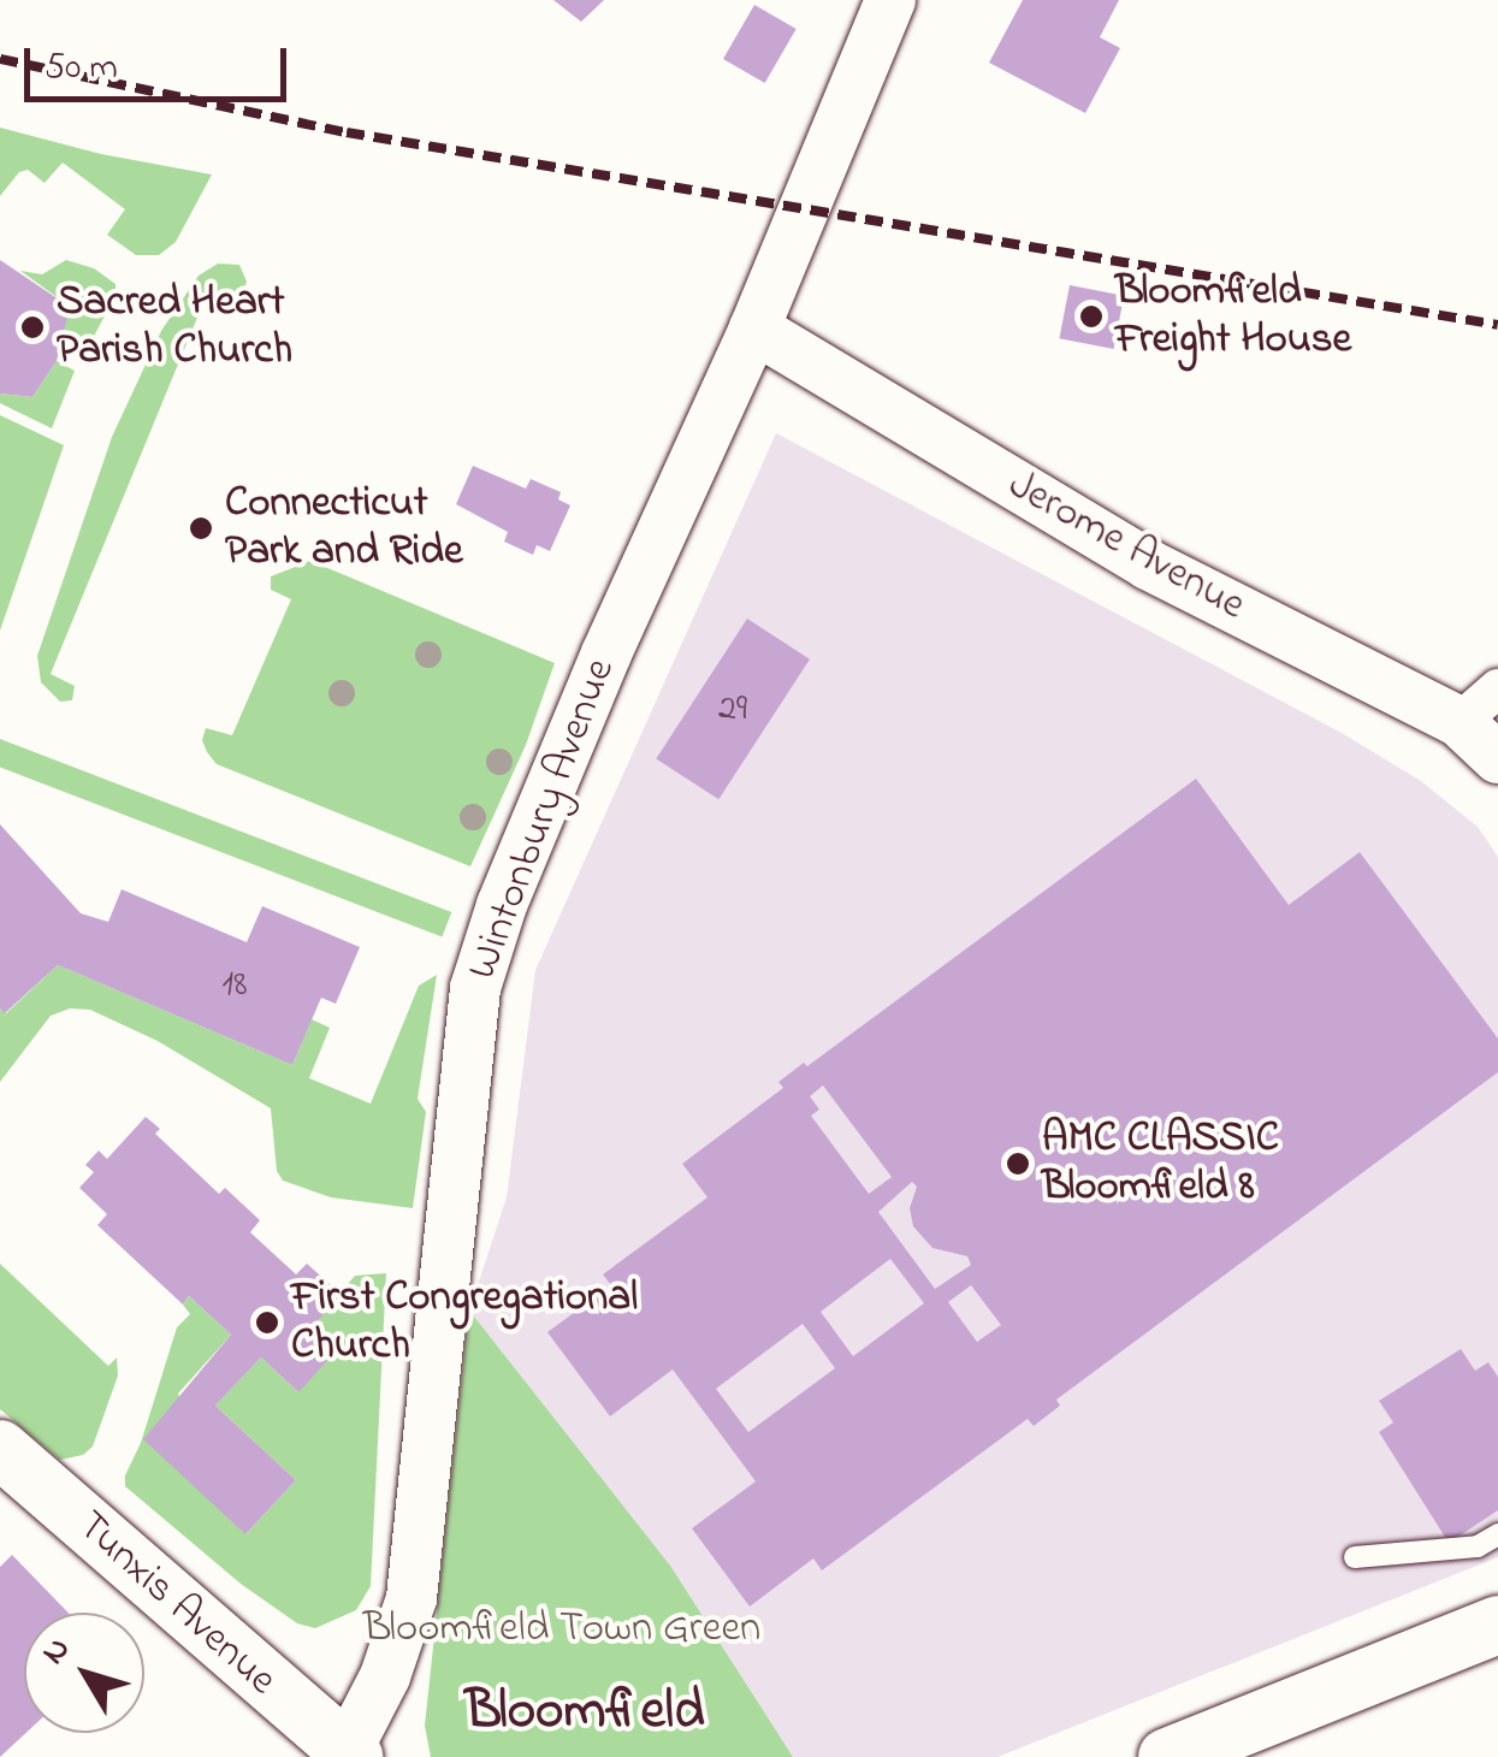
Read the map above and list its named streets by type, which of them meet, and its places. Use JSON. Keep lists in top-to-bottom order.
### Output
{
  "streets": {
    "main road": ["Tunxis Avenue"],
    "street": ["Jerome Avenue", "Wintonbury Avenue"]
  },
  "crossings": [
    ["Jerome Avenue", "Wintonbury Avenue"],
    ["Wintonbury Avenue", "Tunxis Avenue"]
  ],
  "districts": ["Bloomfield"],
  "parks": ["Bloomfield Town Green"],
  "places": [
    "Bloomfield Freight House",
    "Sacred Heart Parish Church",
    "Connecticut Park and Ride",
    "AMC CLASSIC Bloomfield 8",
    "First Congregational Church"
  ],
  "house_numbers": ["29", "18"],
  "scale_bar": "50 m",
  "north": "top left"
}
